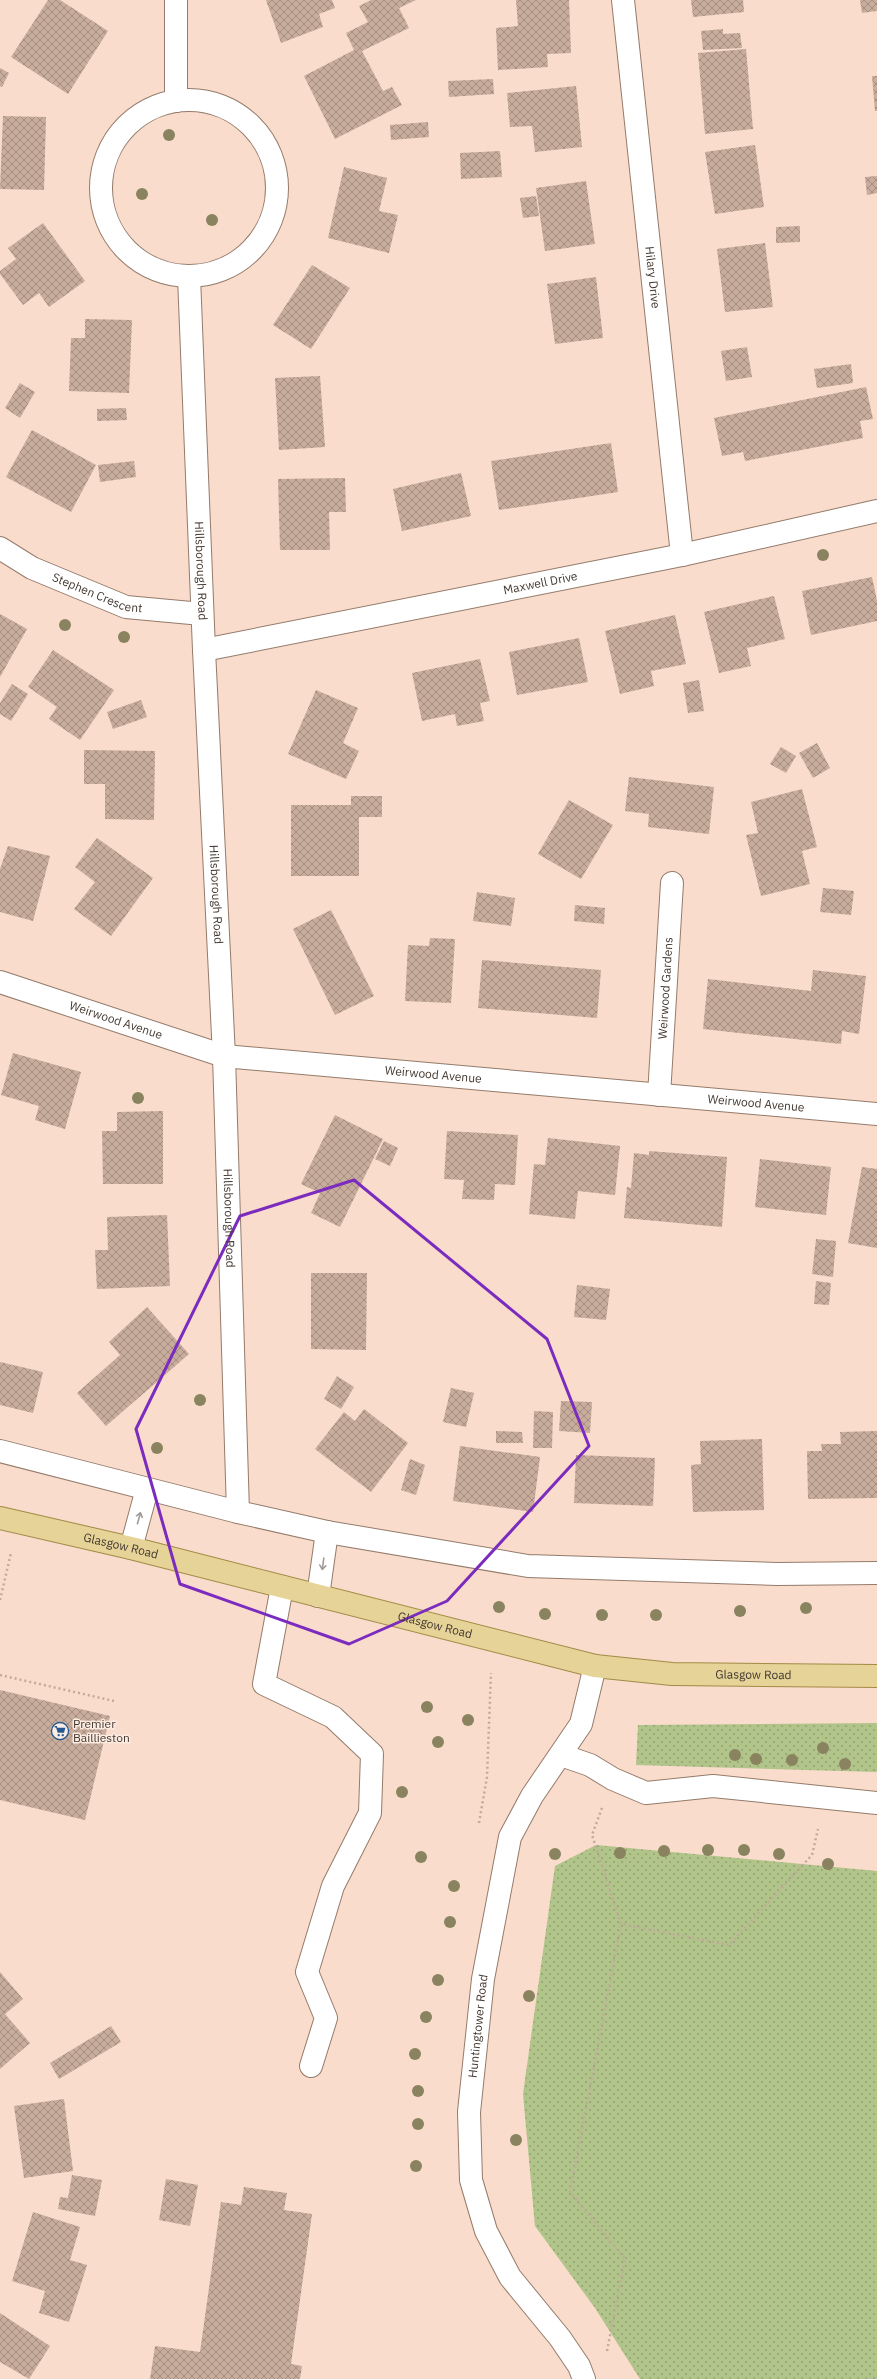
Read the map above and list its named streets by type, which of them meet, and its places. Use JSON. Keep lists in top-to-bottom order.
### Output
{
  "streets": {
    "main road": ["Glasgow Road"],
    "street": [
      "Hilary Drive",
      "Hillsborough Road",
      "Maxwell Drive",
      "Stephen Crescent",
      "Weirwood Gardens",
      "Weirwood Avenue",
      "Huntingtower Road"
    ]
  },
  "crossings": [
    ["Hilary Drive", "Maxwell Drive"],
    ["Hillsborough Road", "Maxwell Drive"],
    ["Hillsborough Road", "Stephen Crescent"],
    ["Hillsborough Road", "Weirwood Avenue"],
    ["Weirwood Gardens", "Weirwood Avenue"],
    ["Glasgow Road", "Huntingtower Road"]
  ],
  "places": {
    "supermarket": ["Premier Baillieston"]
  }
}
